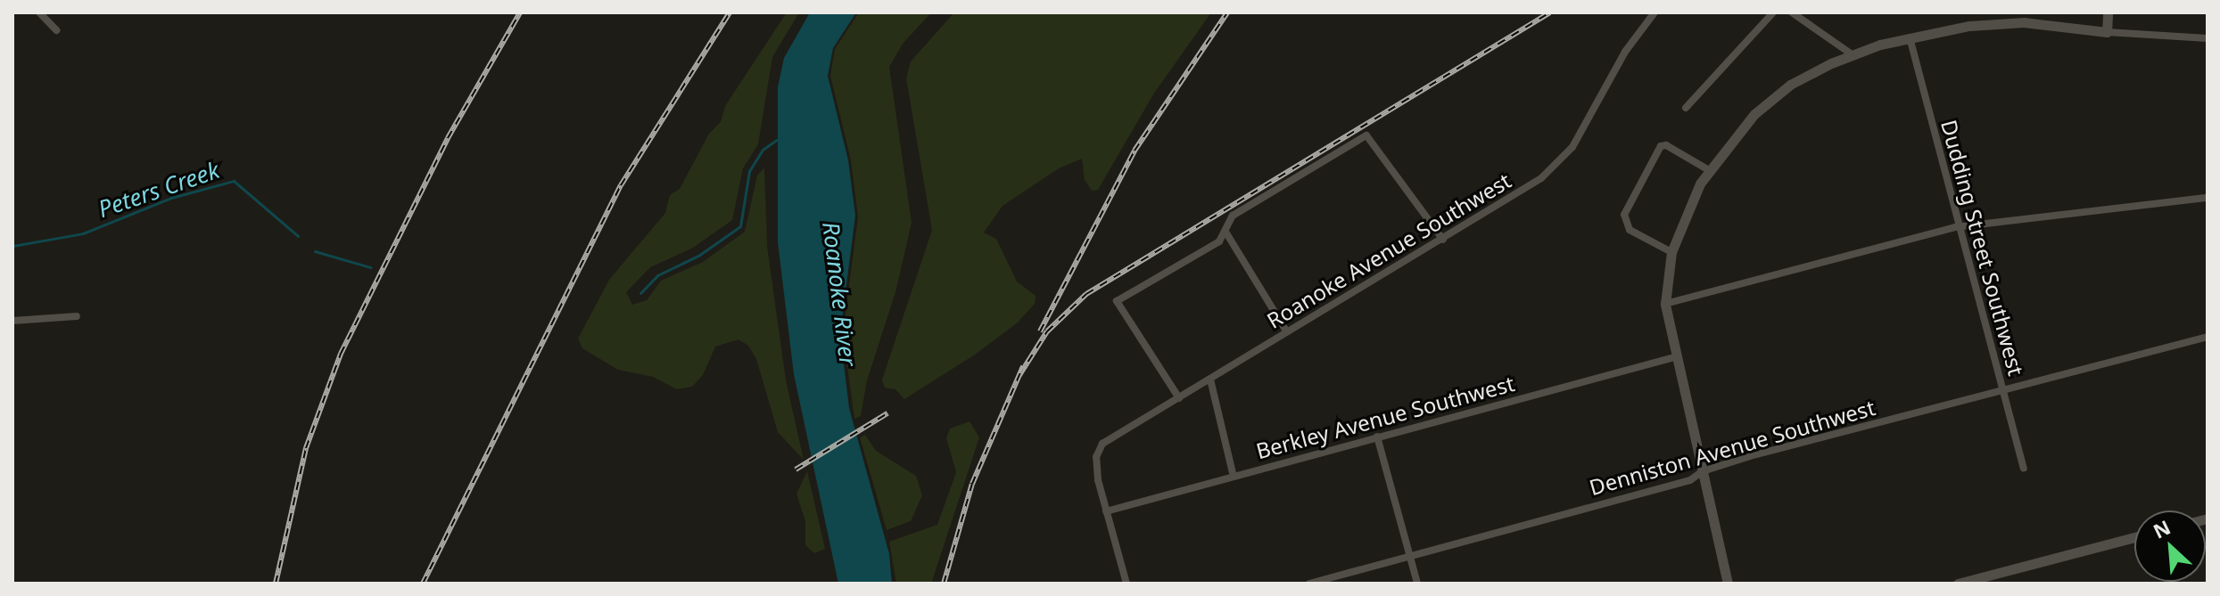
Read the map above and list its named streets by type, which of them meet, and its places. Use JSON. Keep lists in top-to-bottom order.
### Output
{
  "streets": {
    "street": [
      "Dudding Street Southwest",
      "Roanoke Avenue Southwest",
      "Berkley Avenue Southwest",
      "Denniston Avenue Southwest"
    ]
  },
  "crossings": [
    ["Dudding Street Southwest", "Denniston Avenue Southwest"],
    ["Roanoke Avenue Southwest", "Berkley Avenue Southwest"]
  ],
  "water": ["Peters Creek", "Roanoke River"],
  "north": "top left"
}
